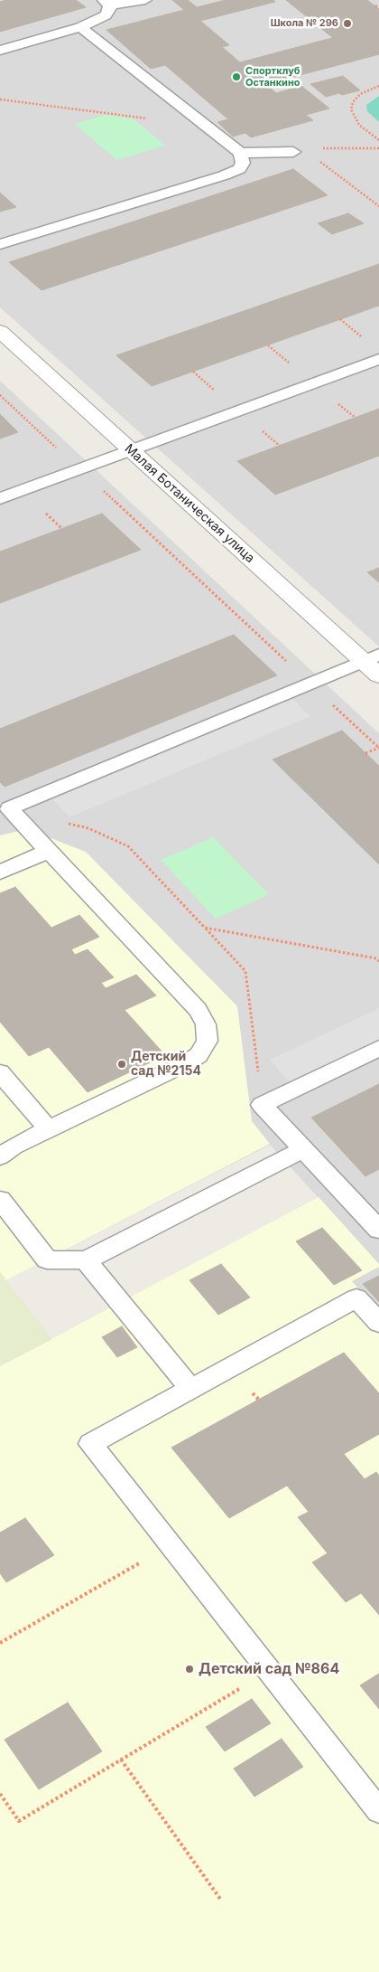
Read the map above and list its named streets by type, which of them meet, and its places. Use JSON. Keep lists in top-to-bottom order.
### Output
{
  "streets": {
    "street": ["Малая Ботаническая улица"]
  },
  "places": [
    "Школа № 296",
    "Спортклуб Останкино",
    "Детский сад №2154",
    "Детский сад №864"
  ]
}
